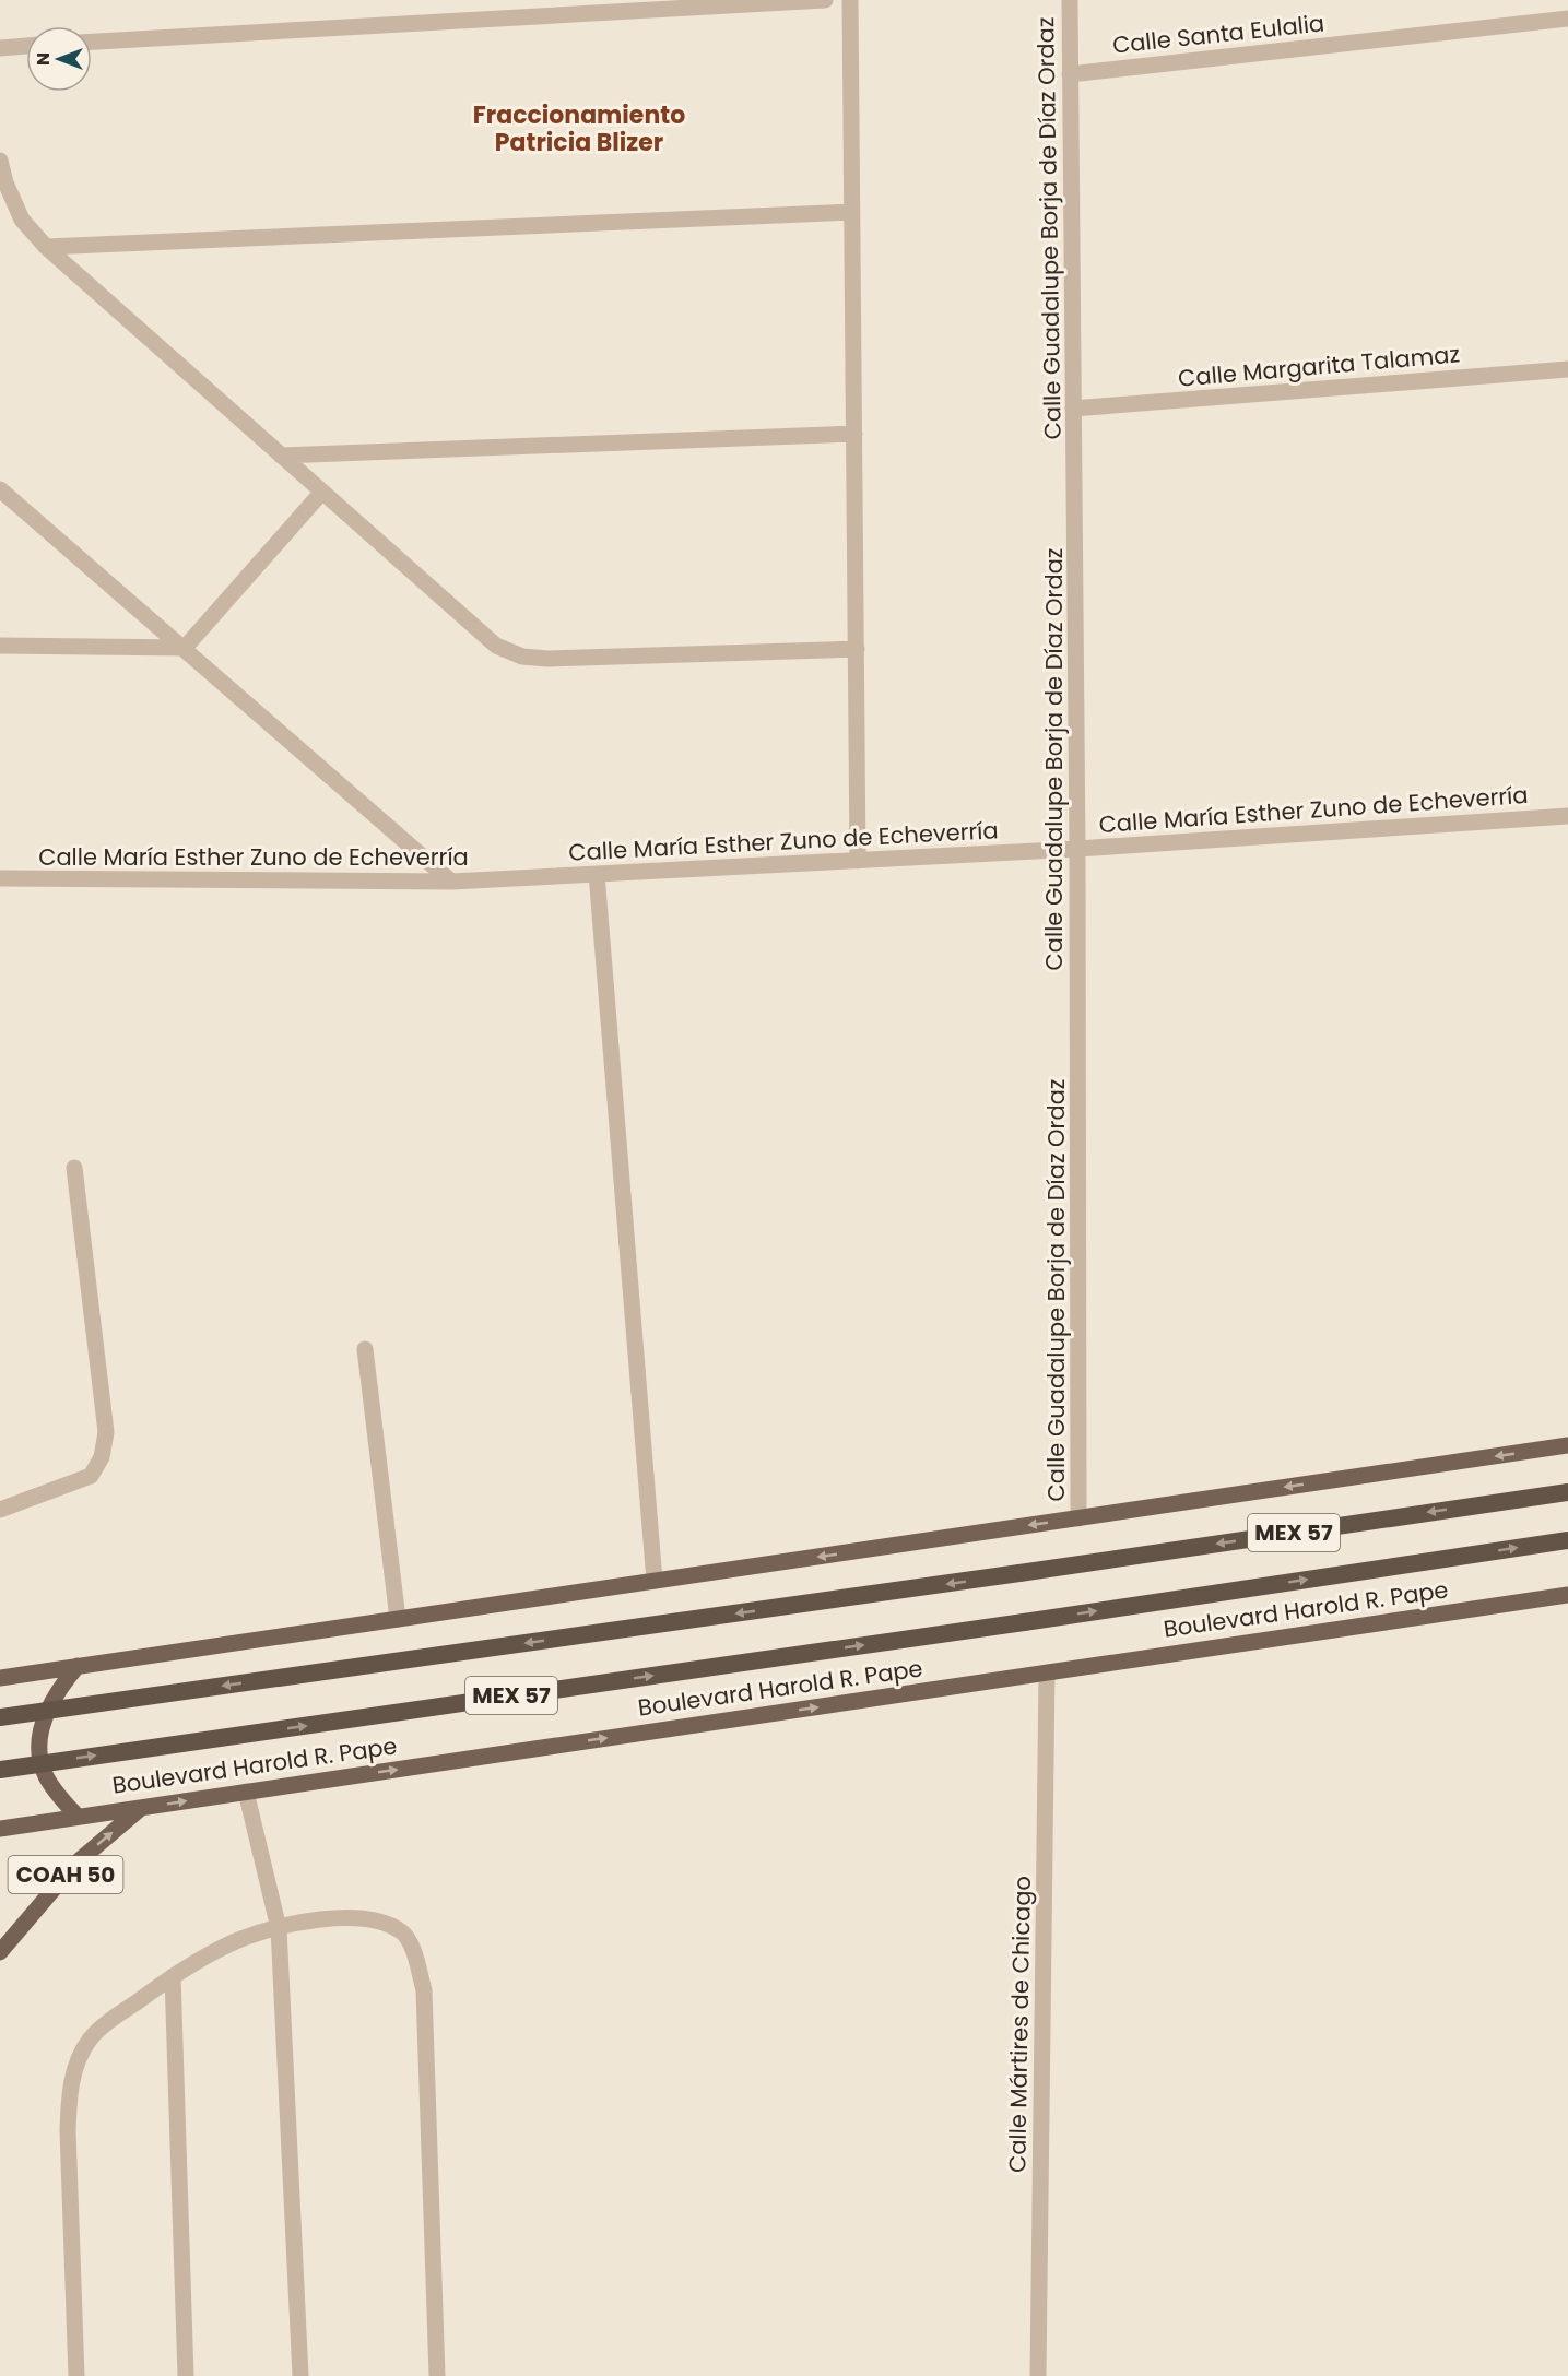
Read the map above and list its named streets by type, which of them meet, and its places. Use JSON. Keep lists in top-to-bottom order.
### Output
{
  "streets": {
    "highway": ["MEX 57", "Boulevard Harold R. Pape"],
    "main road": ["COAH 50"],
    "street": [
      "Calle Santa Eulalia",
      "Calle Guadalupe Borja de Díaz Ordaz",
      "Calle Margarita Talamaz",
      "Calle María Esther Zuno de Echeverría",
      "Calle Mártires de Chicago"
    ]
  },
  "crossings": [
    ["Calle Santa Eulalia", "Calle Guadalupe Borja de Díaz Ordaz"],
    ["Calle Guadalupe Borja de Díaz Ordaz", "Calle Margarita Talamaz"],
    ["Calle Guadalupe Borja de Díaz Ordaz", "Calle María Esther Zuno de Echeverría"],
    ["Boulevard Harold R. Pape", "COAH 50"],
    ["Boulevard Harold R. Pape", "Calle Mártires de Chicago"]
  ],
  "districts": ["Fraccionamiento Patricia Blizer"],
  "north": "left"
}
